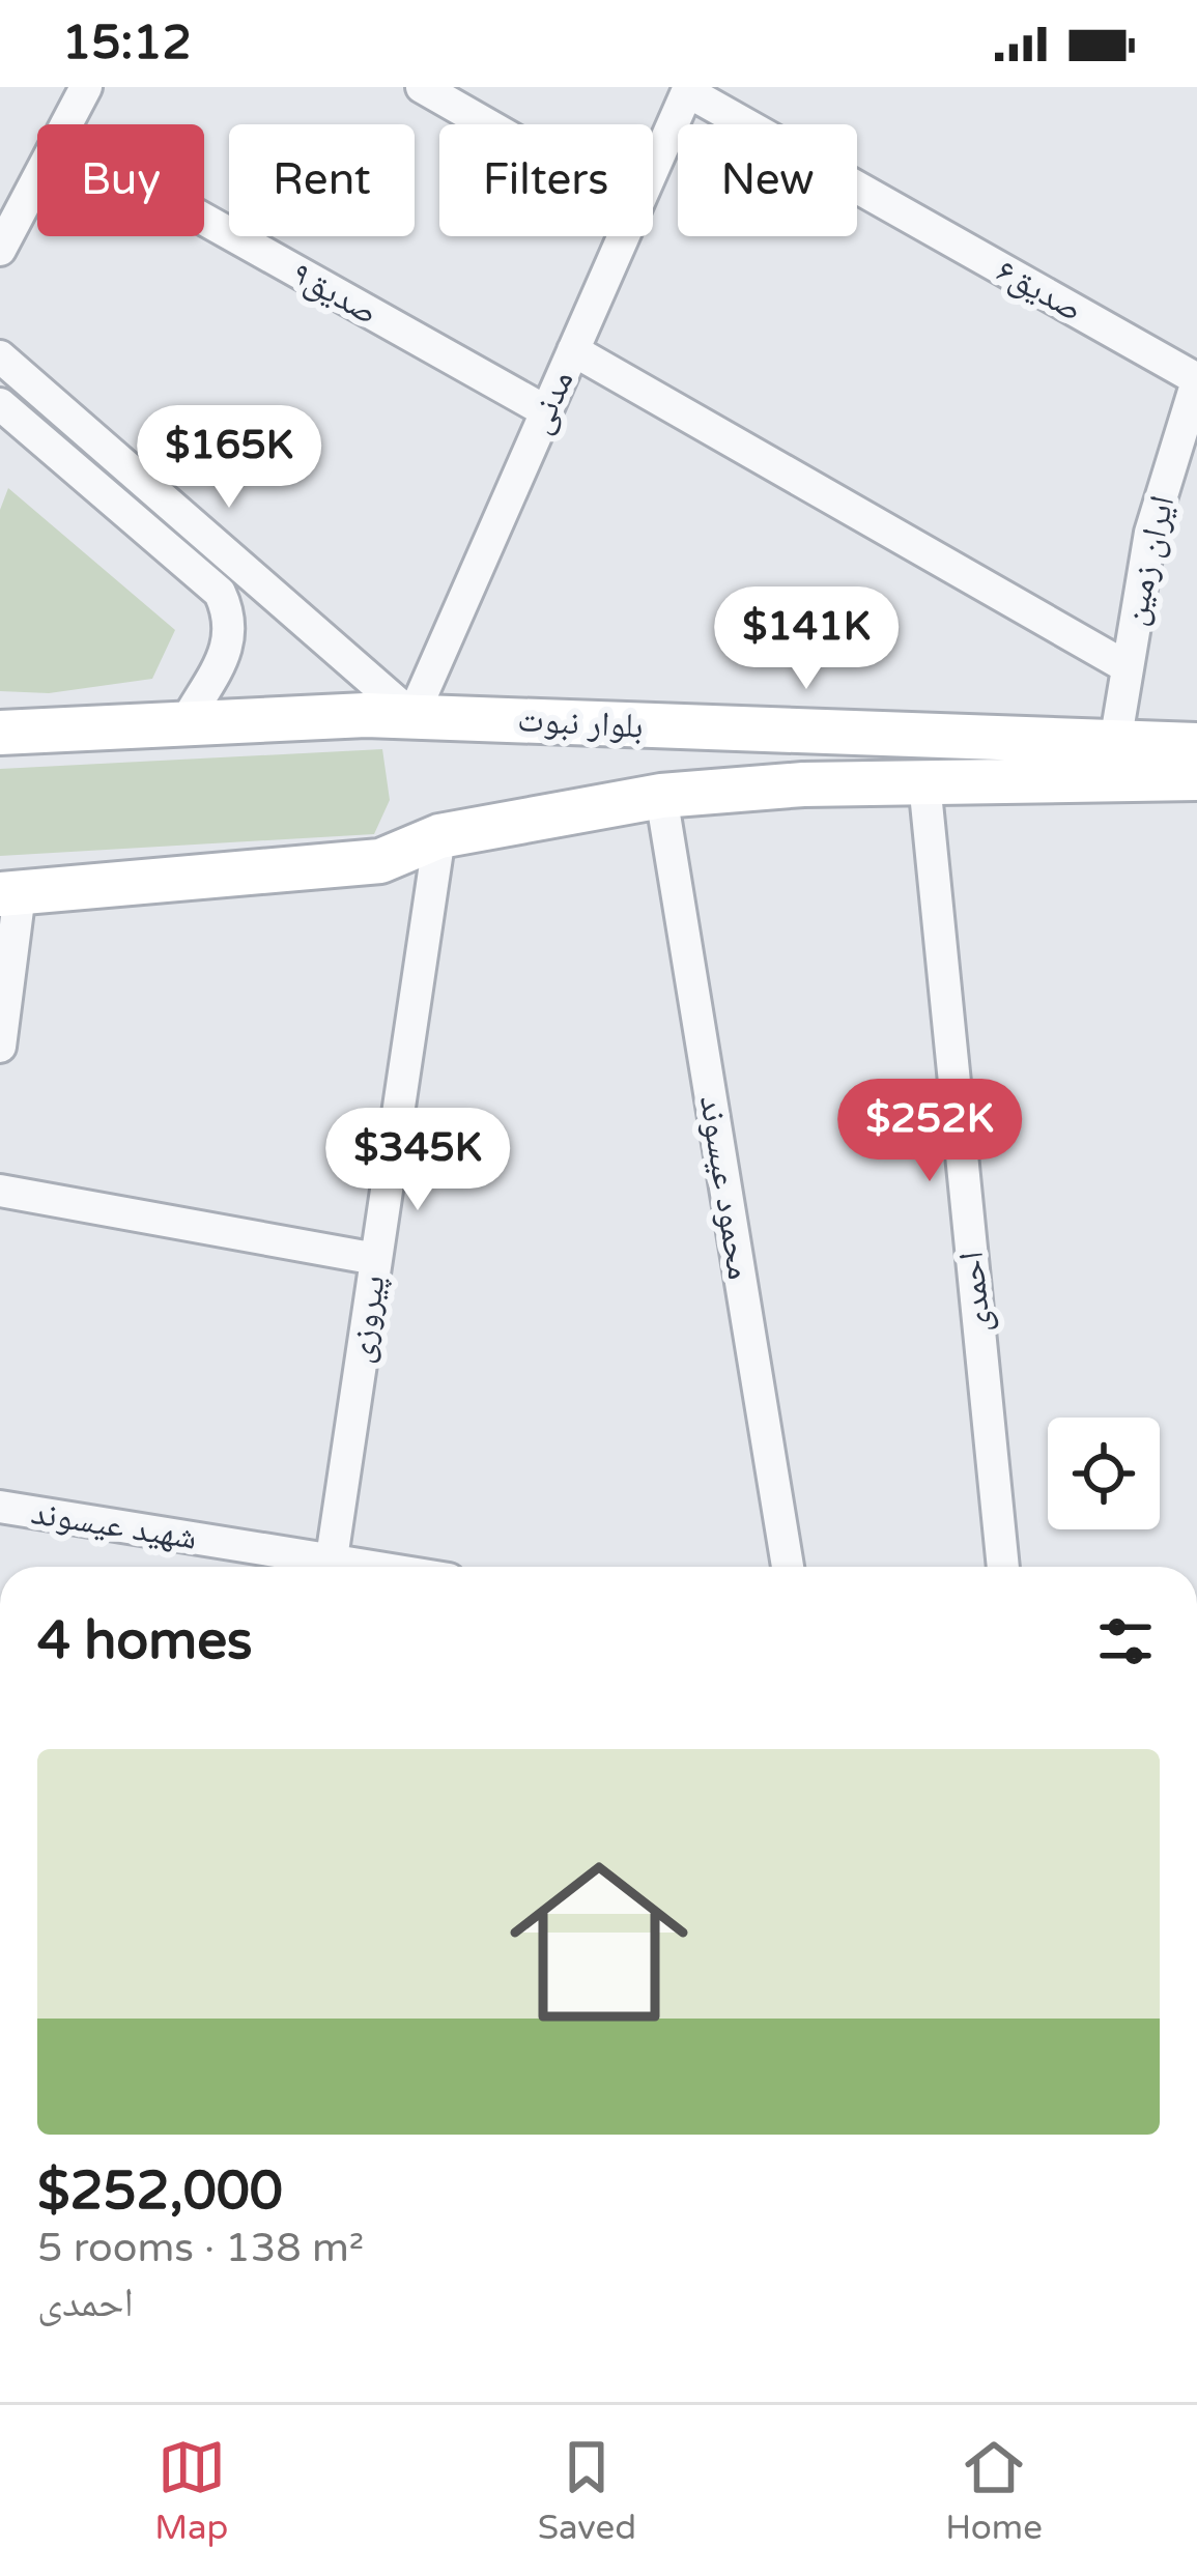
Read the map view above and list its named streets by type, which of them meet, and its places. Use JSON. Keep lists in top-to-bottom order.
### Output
{
  "streets": {
    "main road": ["بلوار نبوت"],
    "street": [
      "صدیق۶",
      "صدیق۹",
      "مدنی",
      "ایران زمین",
      "محمود عیسوند",
      "احمدی",
      "پیروزی",
      "شهید عیسوند"
    ]
  },
  "crossings": [
    ["صدیق۶", "مدنی"],
    ["صدیق۶", "ایران زمین"],
    ["صدیق۹", "مدنی"],
    ["مدنی", "بلوار نبوت"],
    ["ایران زمین", "بلوار نبوت"]
  ],
  "page": {
    "status": "15:12",
    "chip": [
      "Buy",
      "Rent",
      "Filters",
      "New"
    ],
    "price": [
      "$165K",
      "$141K",
      "$252K",
      "$345K"
    ],
    "heading": "4 homes",
    "list": [
      {
        "name": "$252,000",
        "note": "5 rooms · 138 m² · احمدی"
      }
    ],
    "tabs": ["Map", "Saved", "Home"]
  }
}
